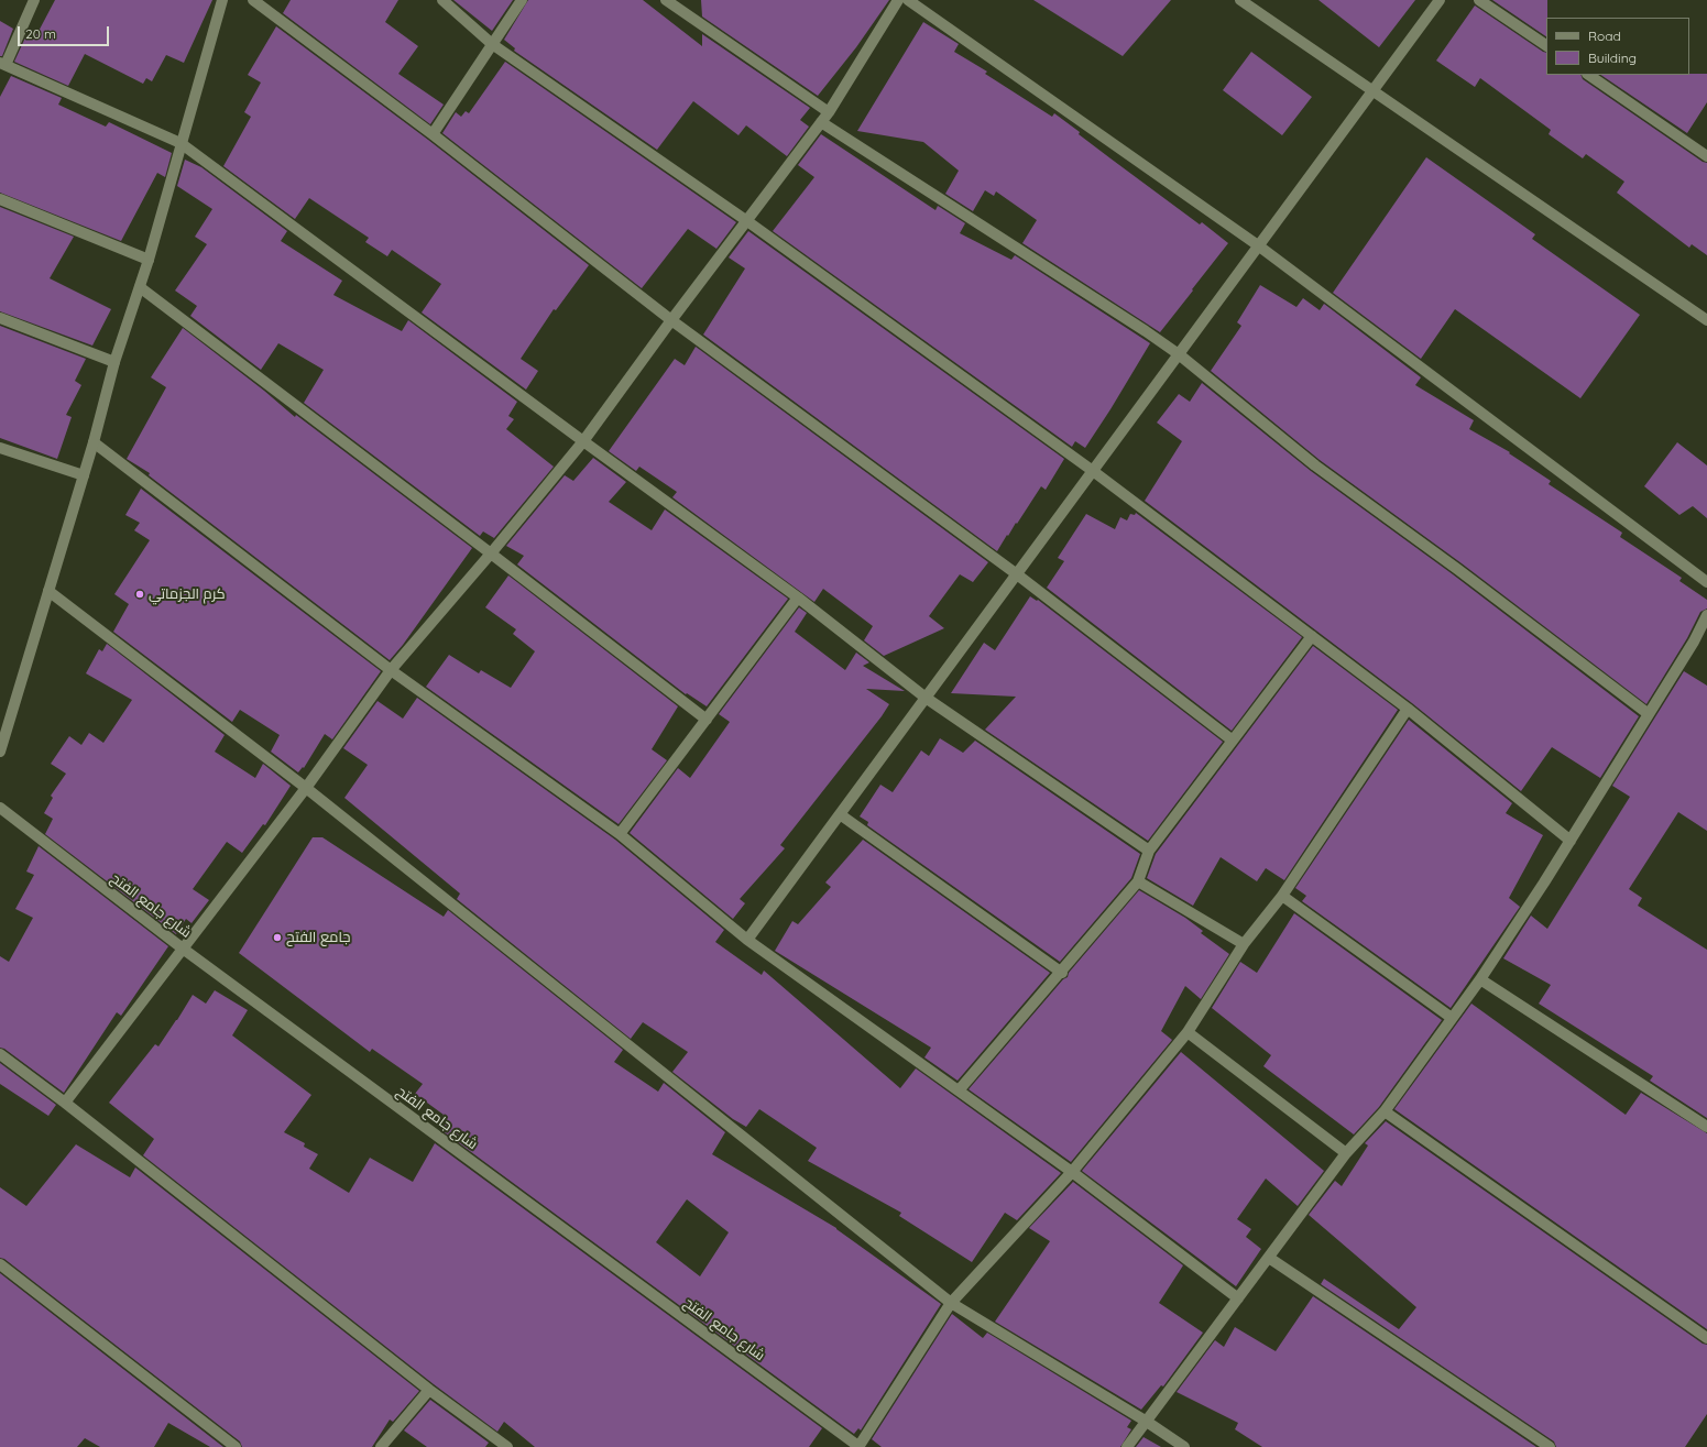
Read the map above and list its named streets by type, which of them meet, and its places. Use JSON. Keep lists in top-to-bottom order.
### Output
{
  "streets": {
    "street": ["شارع جامع الفتح"]
  },
  "places": ["كرم الجزماتي", "جامع الفتح"],
  "legend": ["Road", "Building"],
  "scale_bar": "20 m"
}
